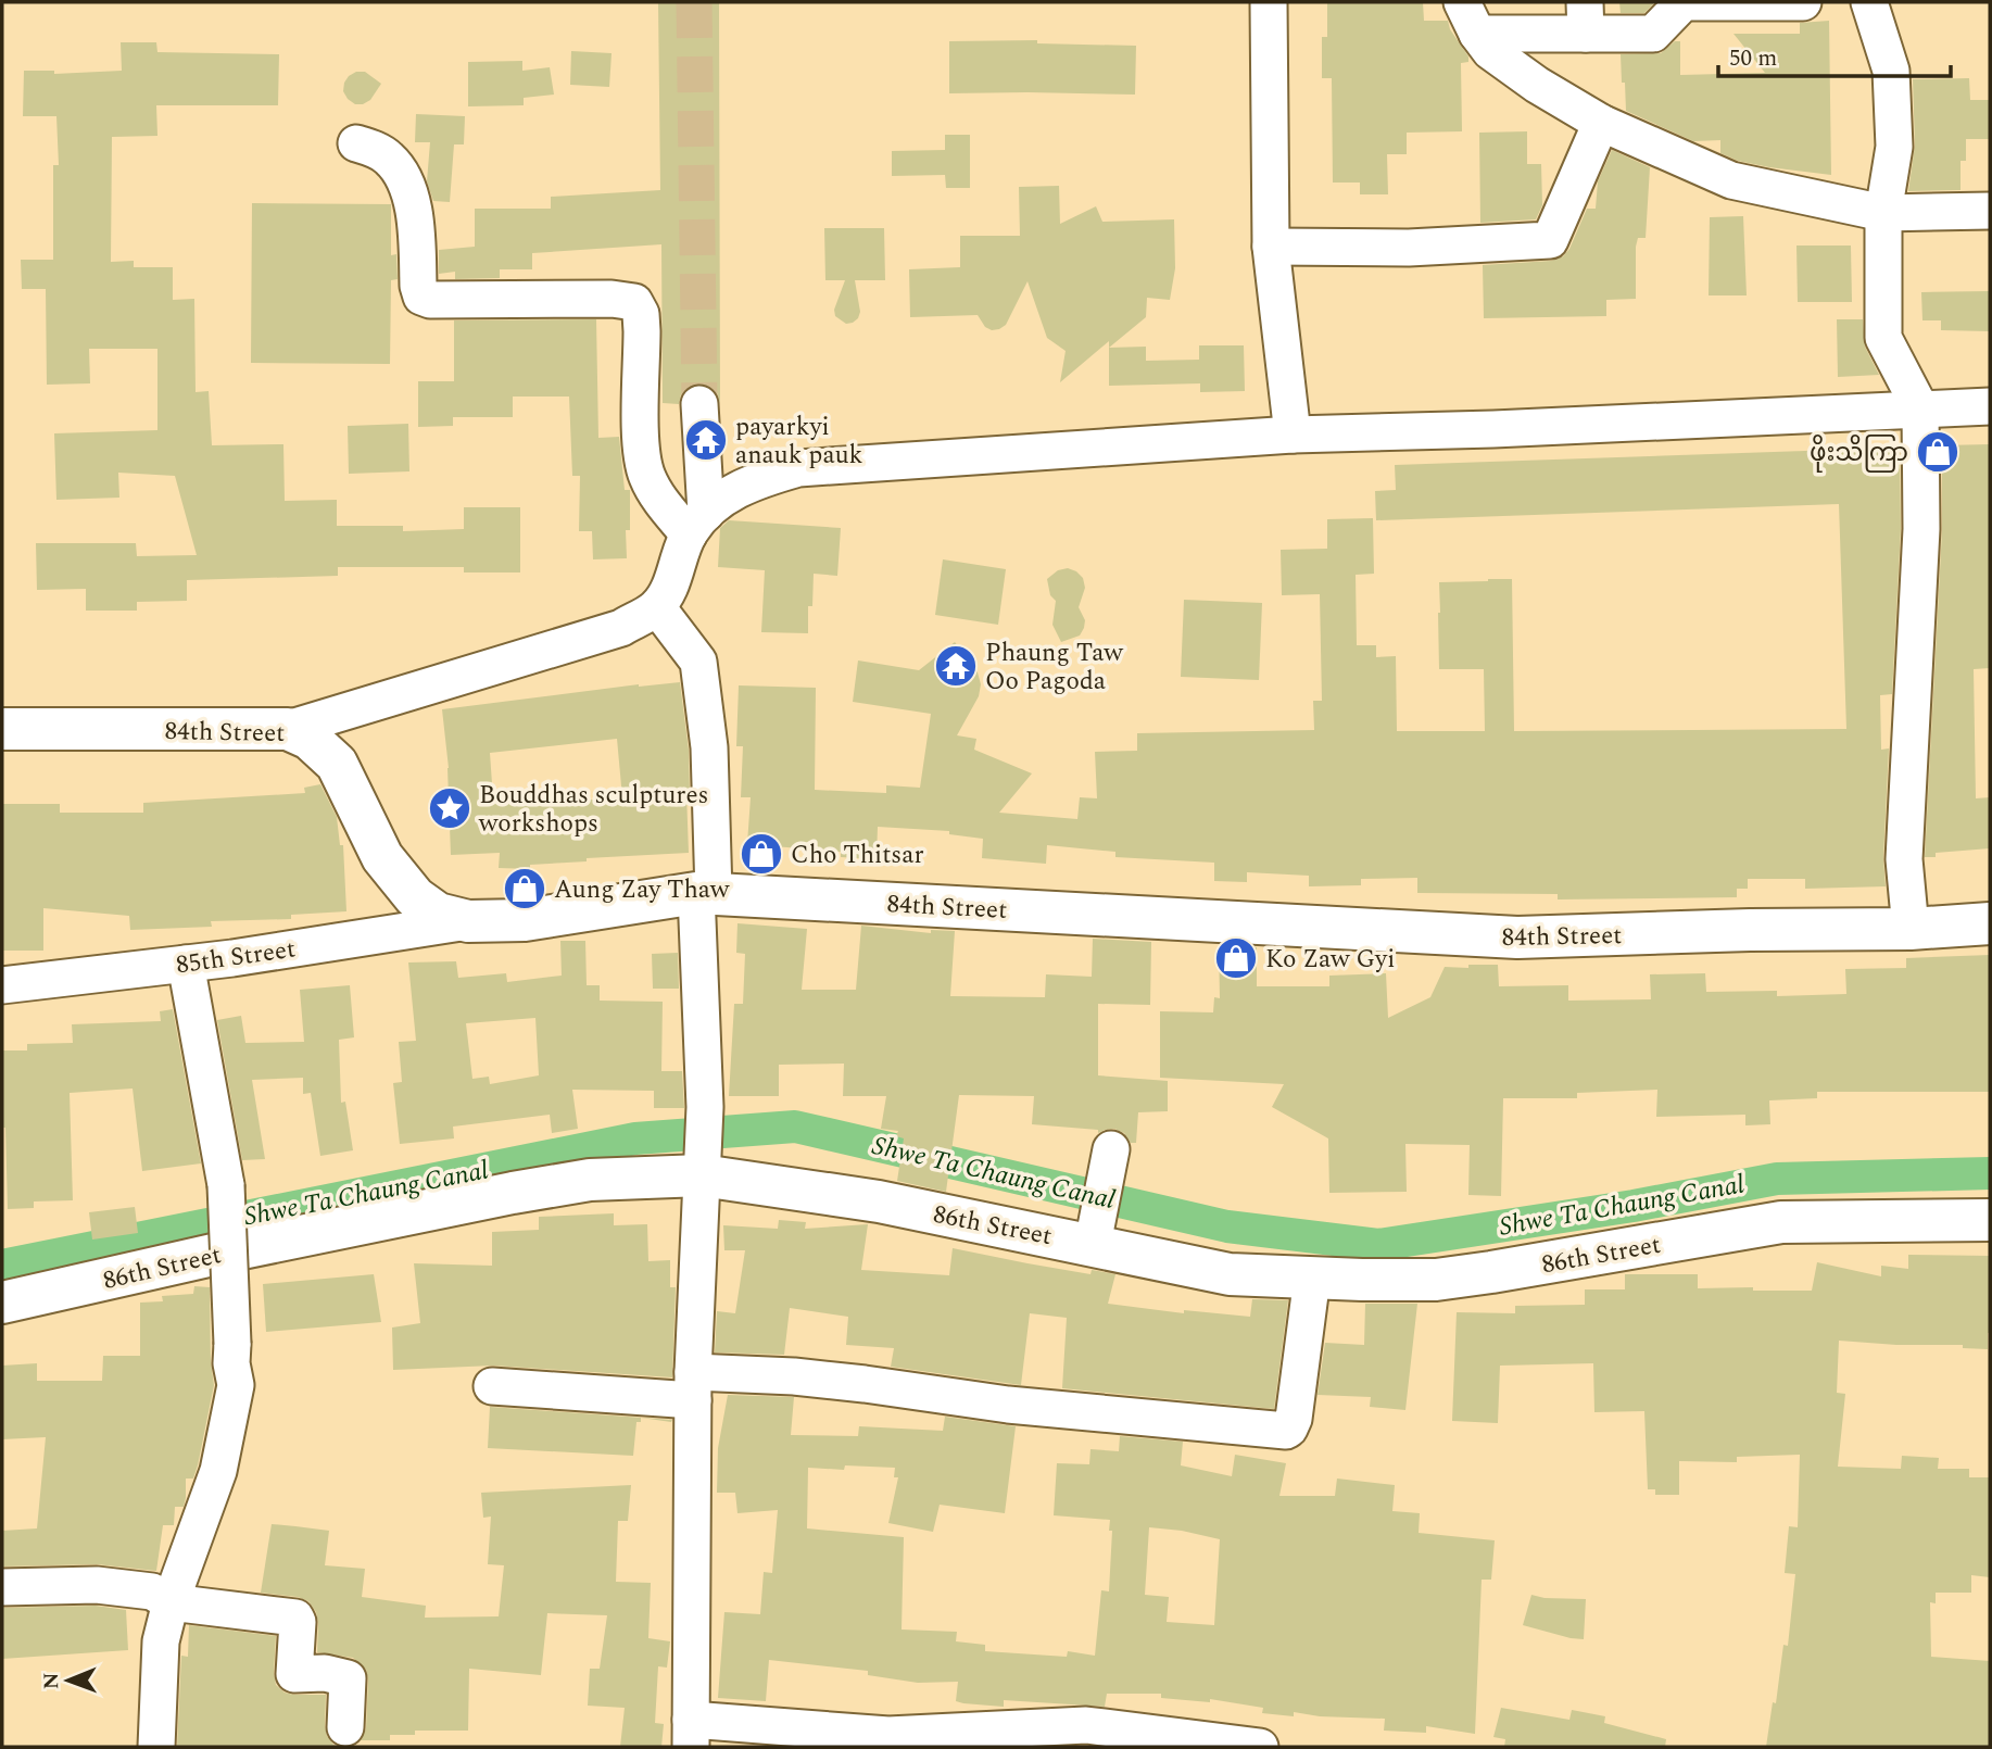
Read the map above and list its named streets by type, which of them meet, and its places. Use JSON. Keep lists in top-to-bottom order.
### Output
{
  "streets": {
    "main road": ["84th Street", "86th Street"],
    "street": ["85th Street"]
  },
  "crossings": [
    ["84th Street", "85th Street"]
  ],
  "water": ["Shwe Ta Chaung Canal"],
  "places": {
    "temple": ["payarkyi anauk pauk", "Phaung Taw Oo Pagoda"],
    "shop": [
      "ဖိုးသိကြာ",
      "Cho Thitsar",
      "Aung Zay Thaw",
      "Ko Zaw Gyi"
    ],
    "place": ["Bouddhas sculptures workshops"]
  },
  "scale_bar": "50 m",
  "north": "left"
}
